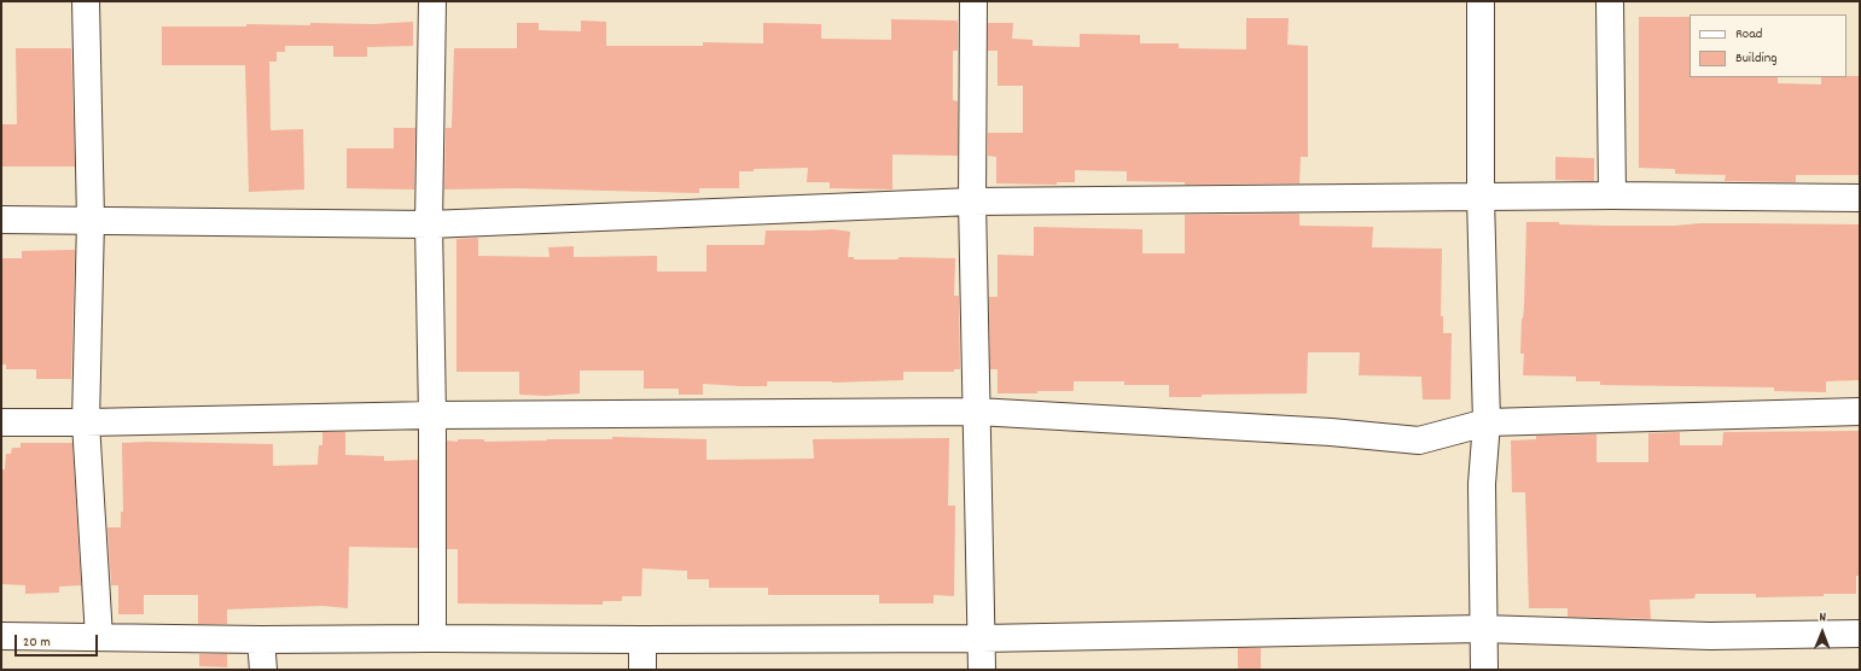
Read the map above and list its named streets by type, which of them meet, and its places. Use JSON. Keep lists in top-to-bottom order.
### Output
{
  "legend": ["Road", "Building"],
  "scale_bar": "20 m",
  "north": "top"
}
